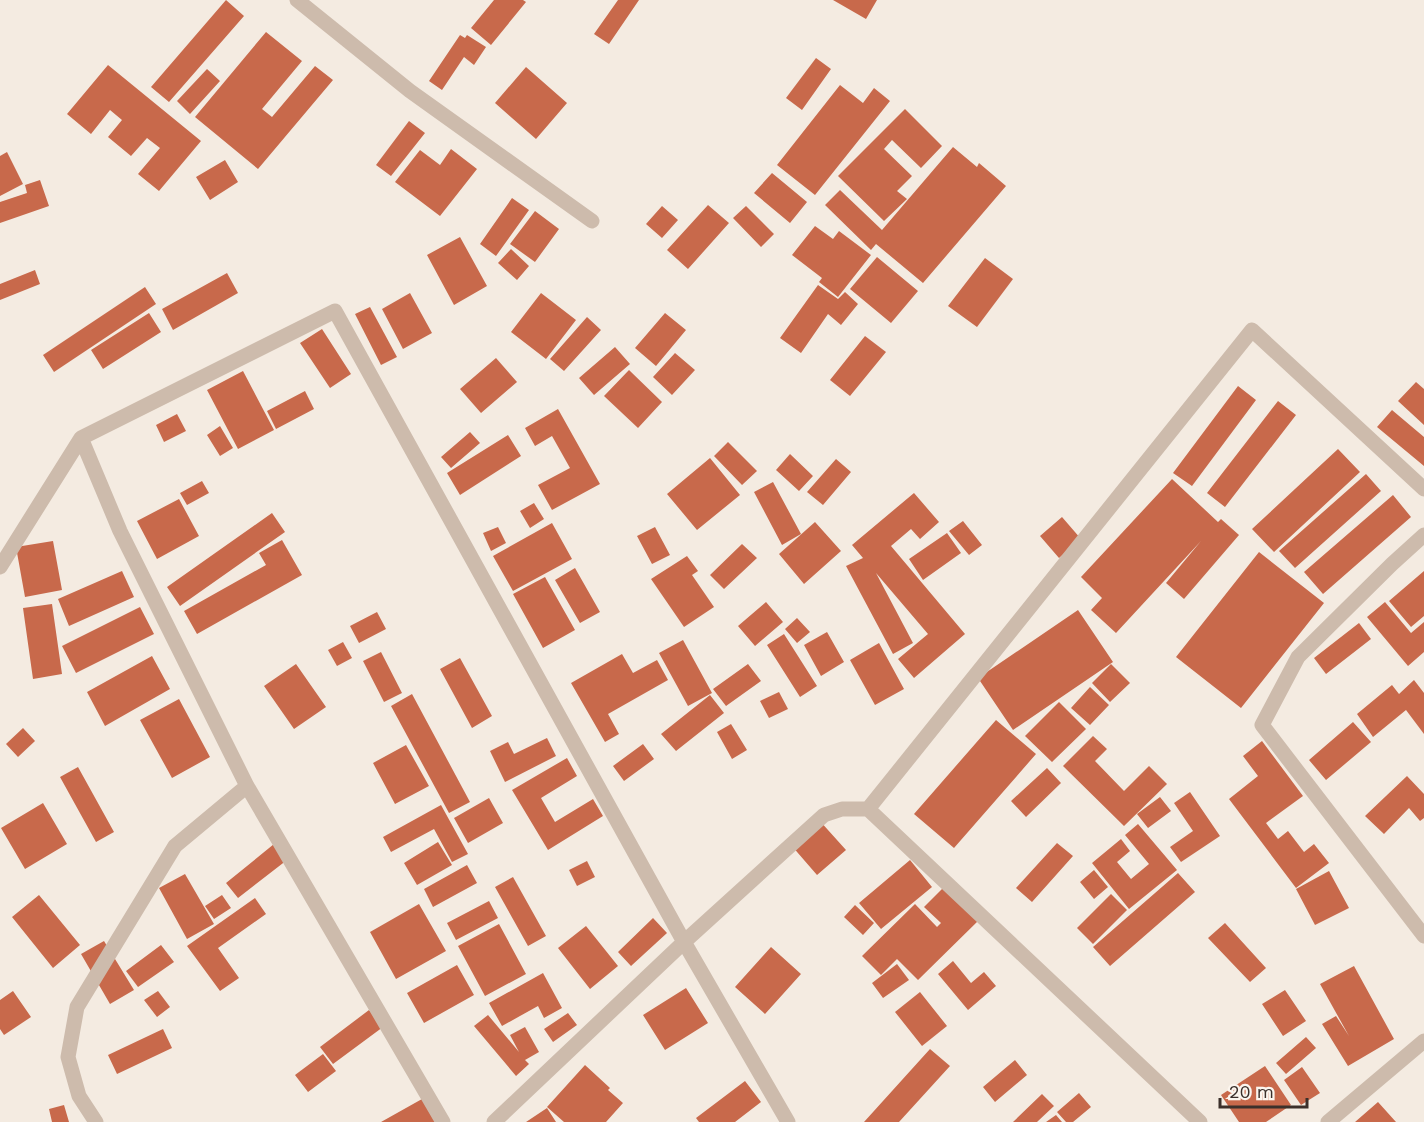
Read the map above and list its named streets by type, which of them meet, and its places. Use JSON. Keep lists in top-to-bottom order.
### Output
{
  "scale_bar": "20 m"
}
